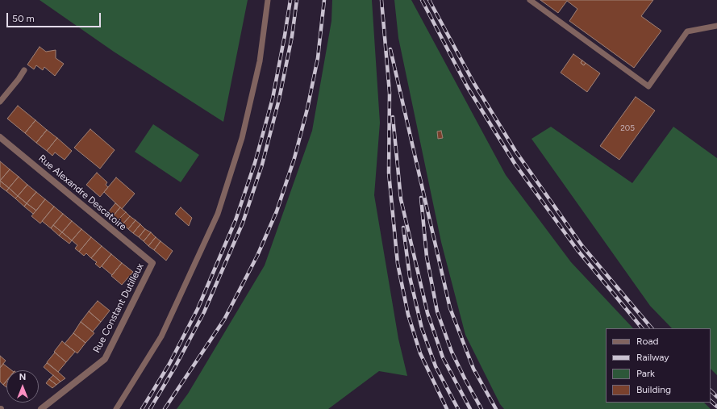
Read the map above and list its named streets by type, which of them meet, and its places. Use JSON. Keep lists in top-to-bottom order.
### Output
{
  "streets": {
    "street": ["Rue Alexandre Descatoire", "Rue Constant Dutilleux"]
  },
  "crossings": [
    ["Rue Alexandre Descatoire", "Rue Constant Dutilleux"]
  ],
  "house_numbers": ["205"],
  "legend": [
    "Road",
    "Railway",
    "Park",
    "Building"
  ],
  "scale_bar": "50 m",
  "north": "top"
}
